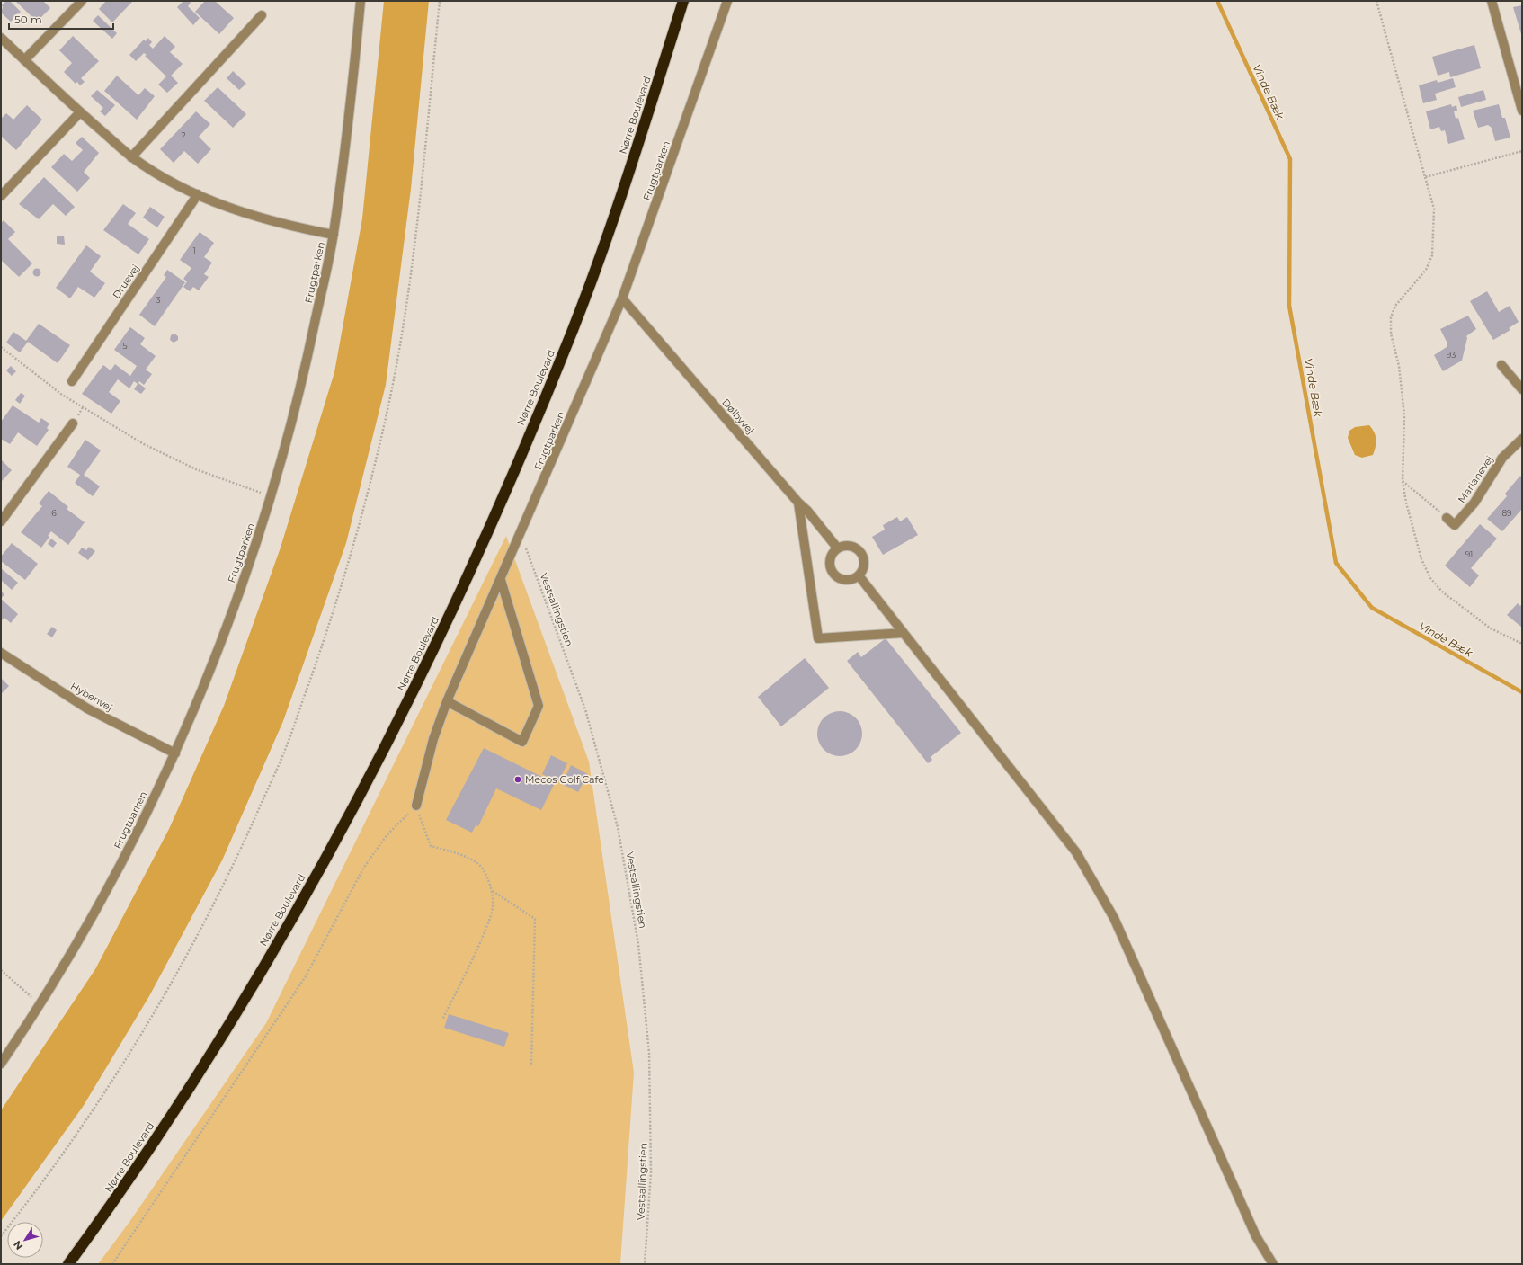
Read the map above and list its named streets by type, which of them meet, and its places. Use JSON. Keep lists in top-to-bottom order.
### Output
{
  "streets": {
    "highway": ["Nørre Boulevard"],
    "street": [
      "Frugtparken",
      "Druevej",
      "Dølbyvej",
      "Marianevej",
      "Hybenvej"
    ],
    "path": ["Vestsallingstien"]
  },
  "crossings": [
    ["Frugtparken", "Dølbyvej"],
    ["Frugtparken", "Vestsallingstien"],
    ["Frugtparken", "Hybenvej"]
  ],
  "water": ["Vinde Bæk"],
  "places": ["Mecos Golf Cafe"],
  "house_numbers": [
    "2",
    "1",
    "3",
    "5",
    "93",
    "6",
    "89",
    "91"
  ],
  "scale_bar": "50 m",
  "north": "bottom left"
}
